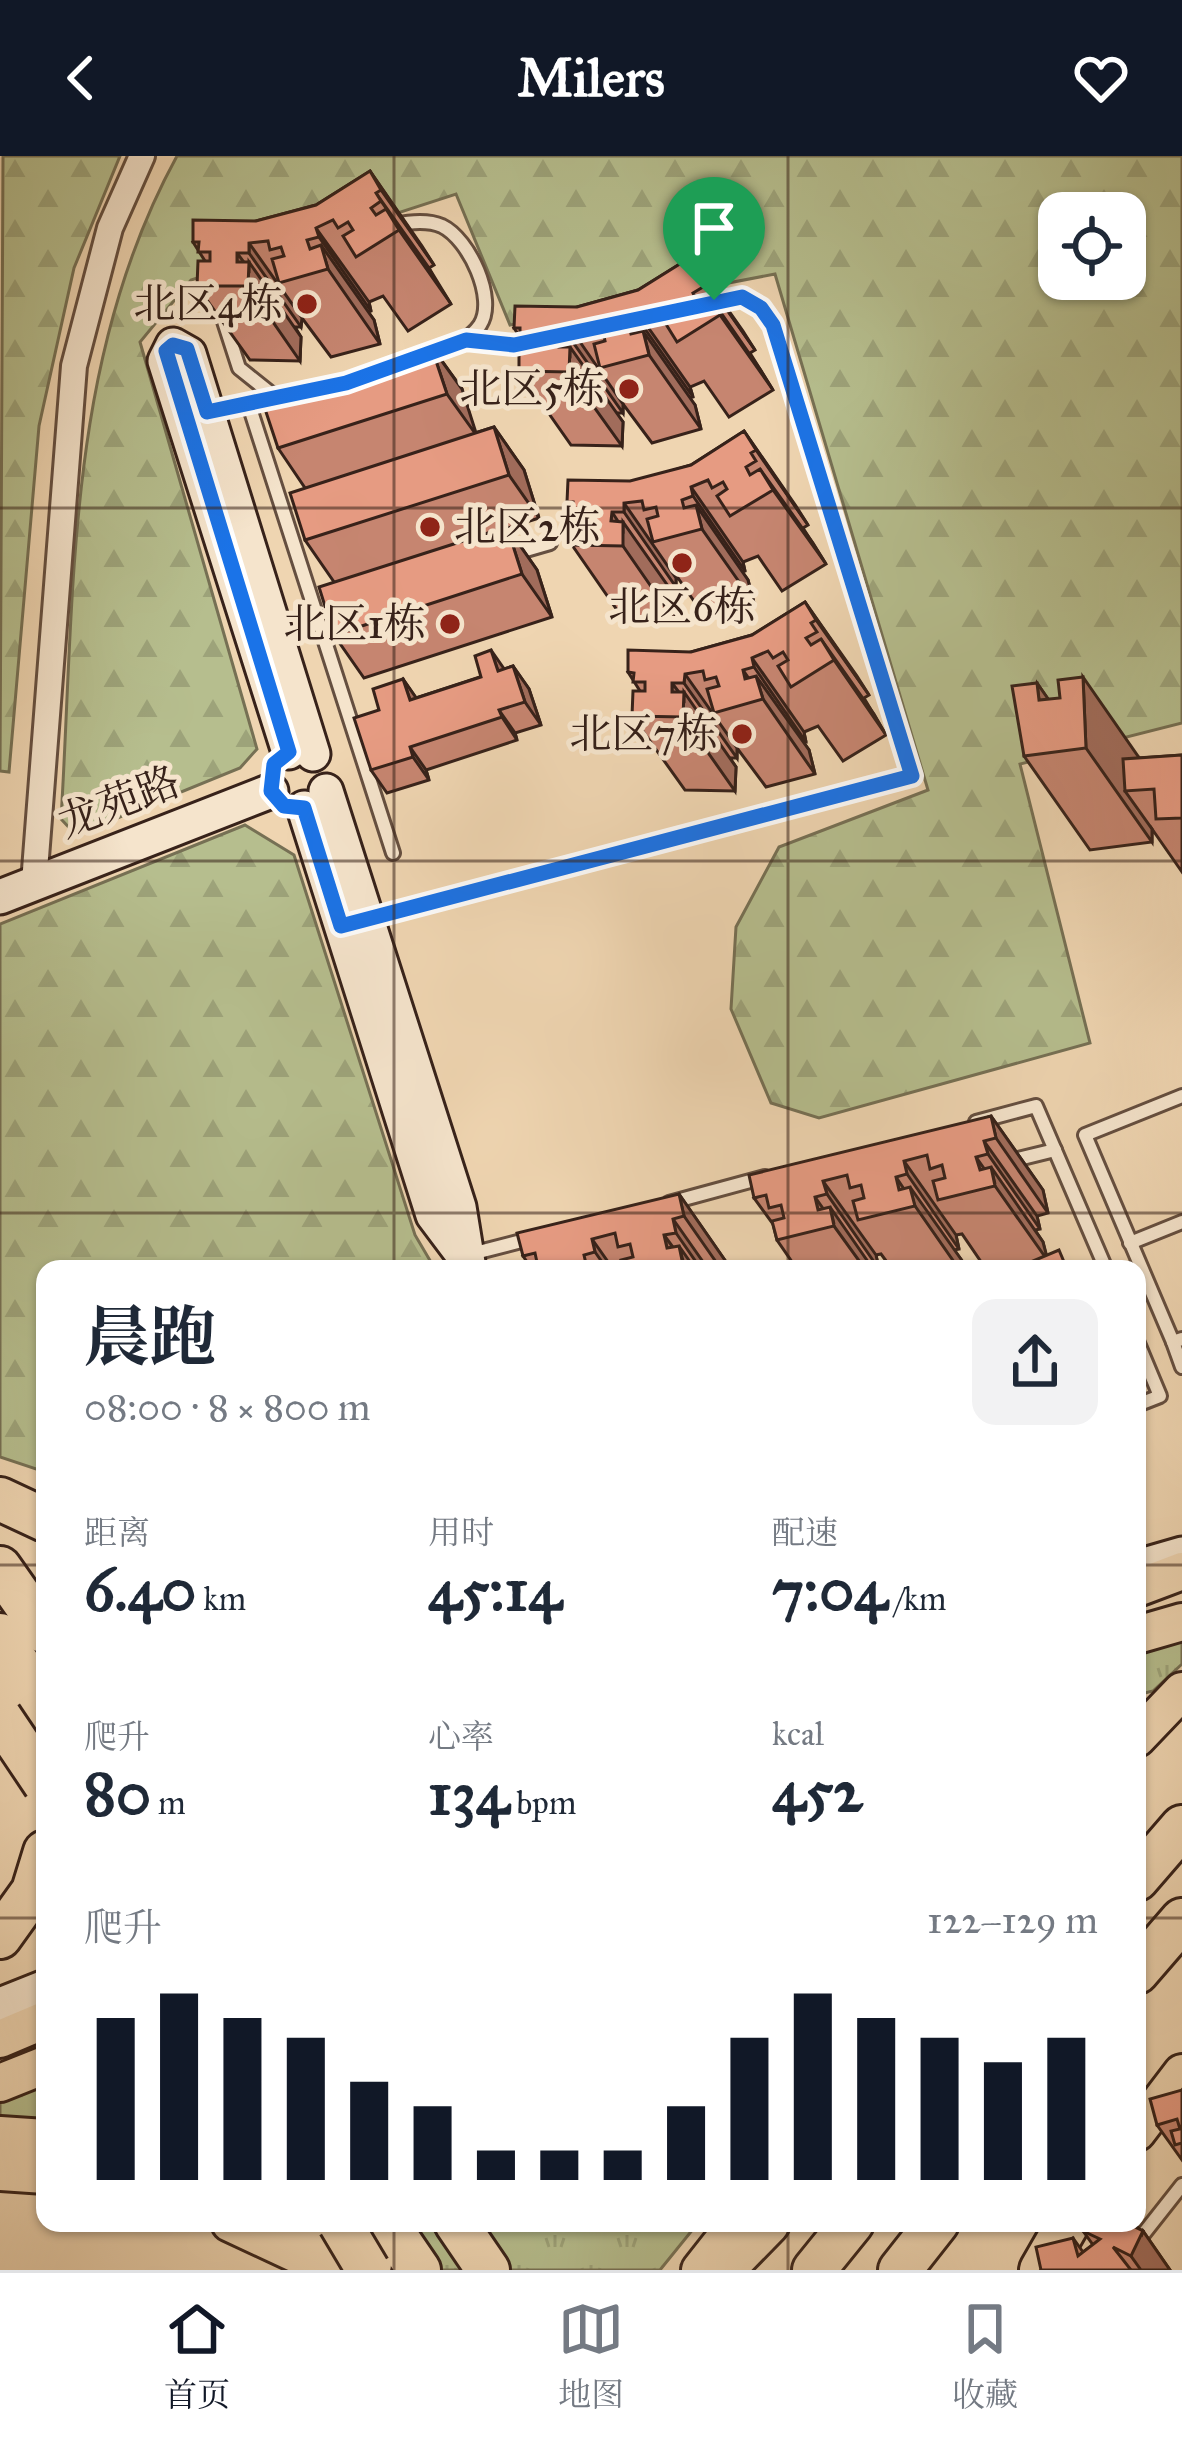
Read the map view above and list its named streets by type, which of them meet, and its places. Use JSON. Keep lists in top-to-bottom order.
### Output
{
  "streets": {
    "street": ["龙苑路"]
  },
  "places": [
    "北区4栋",
    "北区5栋",
    "北区2栋",
    "北区6栋",
    "北区1栋",
    "北区7栋"
  ],
  "page": {
    "header": "Milers",
    "heading": ["晨跑", "08:00 · 8 × 800 m"],
    "stats": [
      ["距离", "6.40 km"],
      ["用时", "45:14"],
      ["配速", "7:04 /km"],
      ["爬升", "80 m"],
      ["心率", "134 bpm"],
      ["kcal", "452"]
    ],
    "chart": ["爬升", "122–129 m"],
    "tabs": ["首页", "地图", "收藏"]
  }
}
